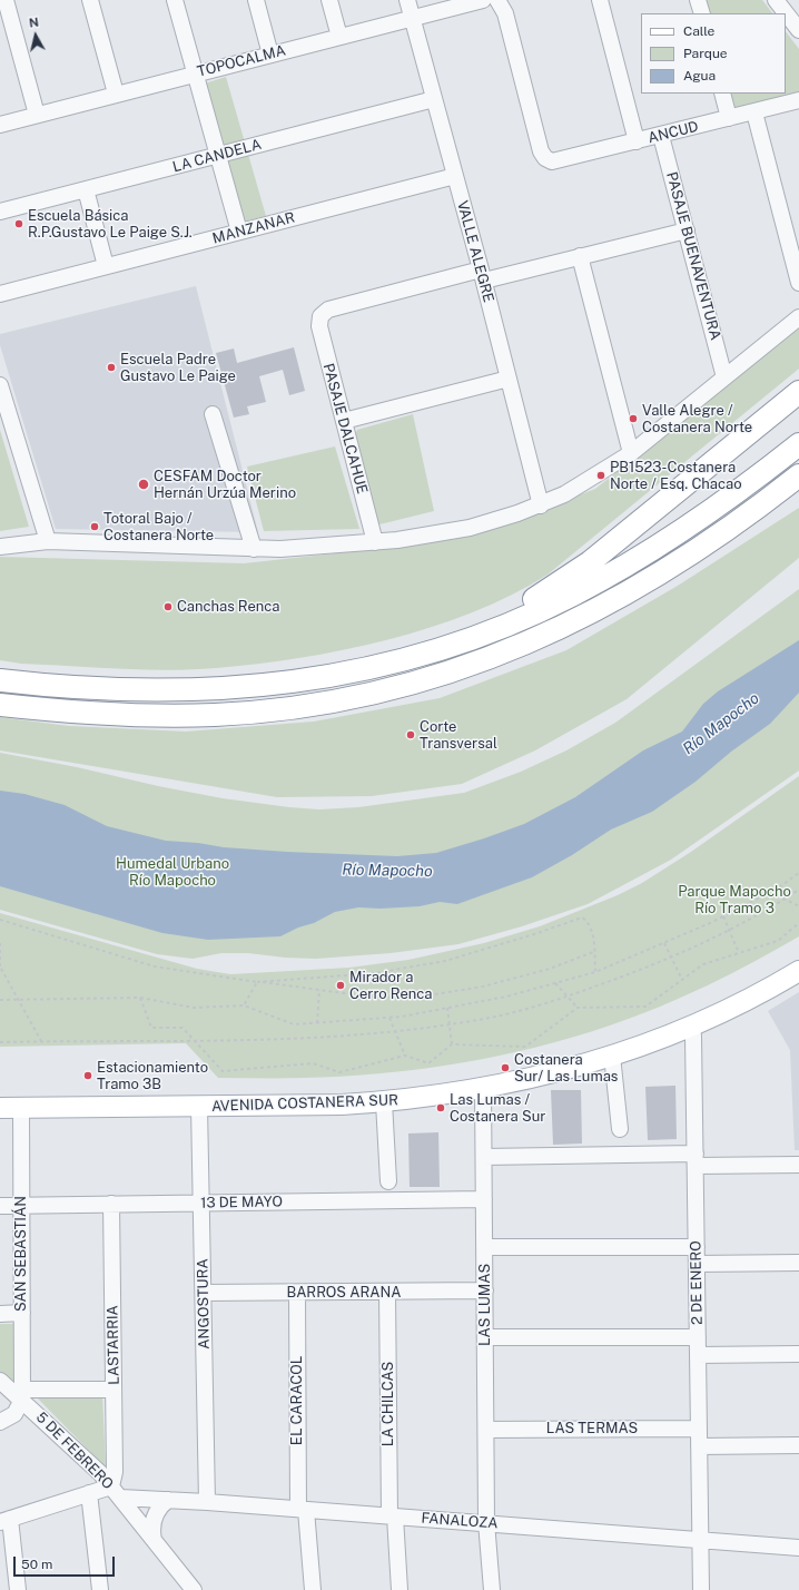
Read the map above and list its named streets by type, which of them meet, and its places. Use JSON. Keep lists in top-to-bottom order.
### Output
{
  "streets": {
    "main road": ["AVENIDA COSTANERA SUR"],
    "street": [
      "TOPOCALMA",
      "ANCUD",
      "LA CANDELA",
      "MANZANAR",
      "VALLE ALEGRE",
      "PASAJE BUENAVENTURA",
      "PASAJE DALCAHUE",
      "13 DE MAYO",
      "SAN SEBASTIÁN",
      "2 DE ENERO",
      "BARROS ARANA",
      "ANGOSTURA",
      "LAS LUMAS",
      "LASTARRIA",
      "EL CARACOL",
      "LA CHILCAS",
      "LAS TERMAS",
      "5 DE FEBRERO",
      "FANALOZA"
    ]
  },
  "crossings": [
    ["TOPOCALMA", "VALLE ALEGRE"],
    ["ANCUD", "PASAJE BUENAVENTURA"],
    ["LA CANDELA", "VALLE ALEGRE"],
    ["MANZANAR", "VALLE ALEGRE"],
    ["VALLE ALEGRE", "PASAJE DALCAHUE"],
    ["AVENIDA COSTANERA SUR", "SAN SEBASTIÁN"],
    ["AVENIDA COSTANERA SUR", "2 DE ENERO"],
    ["AVENIDA COSTANERA SUR", "ANGOSTURA"],
    ["AVENIDA COSTANERA SUR", "LAS LUMAS"],
    ["13 DE MAYO", "SAN SEBASTIÁN"],
    ["13 DE MAYO", "ANGOSTURA"],
    ["13 DE MAYO", "LAS LUMAS"],
    ["13 DE MAYO", "LASTARRIA"],
    ["SAN SEBASTIÁN", "5 DE FEBRERO"],
    ["2 DE ENERO", "LAS TERMAS"],
    ["2 DE ENERO", "FANALOZA"],
    ["BARROS ARANA", "ANGOSTURA"],
    ["BARROS ARANA", "LAS LUMAS"],
    ["BARROS ARANA", "EL CARACOL"],
    ["BARROS ARANA", "LA CHILCAS"],
    ["ANGOSTURA", "FANALOZA"],
    ["LAS LUMAS", "LAS TERMAS"],
    ["LAS LUMAS", "FANALOZA"],
    ["LASTARRIA", "5 DE FEBRERO"],
    ["LASTARRIA", "FANALOZA"],
    ["EL CARACOL", "FANALOZA"],
    ["LA CHILCAS", "FANALOZA"],
    ["5 DE FEBRERO", "FANALOZA"]
  ],
  "water": ["Río Mapocho"],
  "parks": ["Humedal Urbano Río Mapocho", "Parque Mapocho Río Tramo 3"],
  "places": [
    "Escuela Básica R.P.Gustavo Le Paige S.J.",
    "Escuela Padre Gustavo Le Paige",
    "Valle Alegre / Costanera Norte",
    "PB1523-Costanera Norte / Esq. Chacao",
    "CESFAM Doctor Hernán Urzúa Merino",
    "Totoral Bajo / Costanera Norte",
    "Canchas Renca",
    "Corte Transversal",
    "Mirador a Cerro Renca",
    "Costanera Sur/ Las Lumas",
    "Estacionamiento Tramo 3B",
    "Las Lumas / Costanera Sur"
  ],
  "legend": ["Calle", "Parque", "Agua"],
  "scale_bar": "50 m",
  "north": "top"
}
